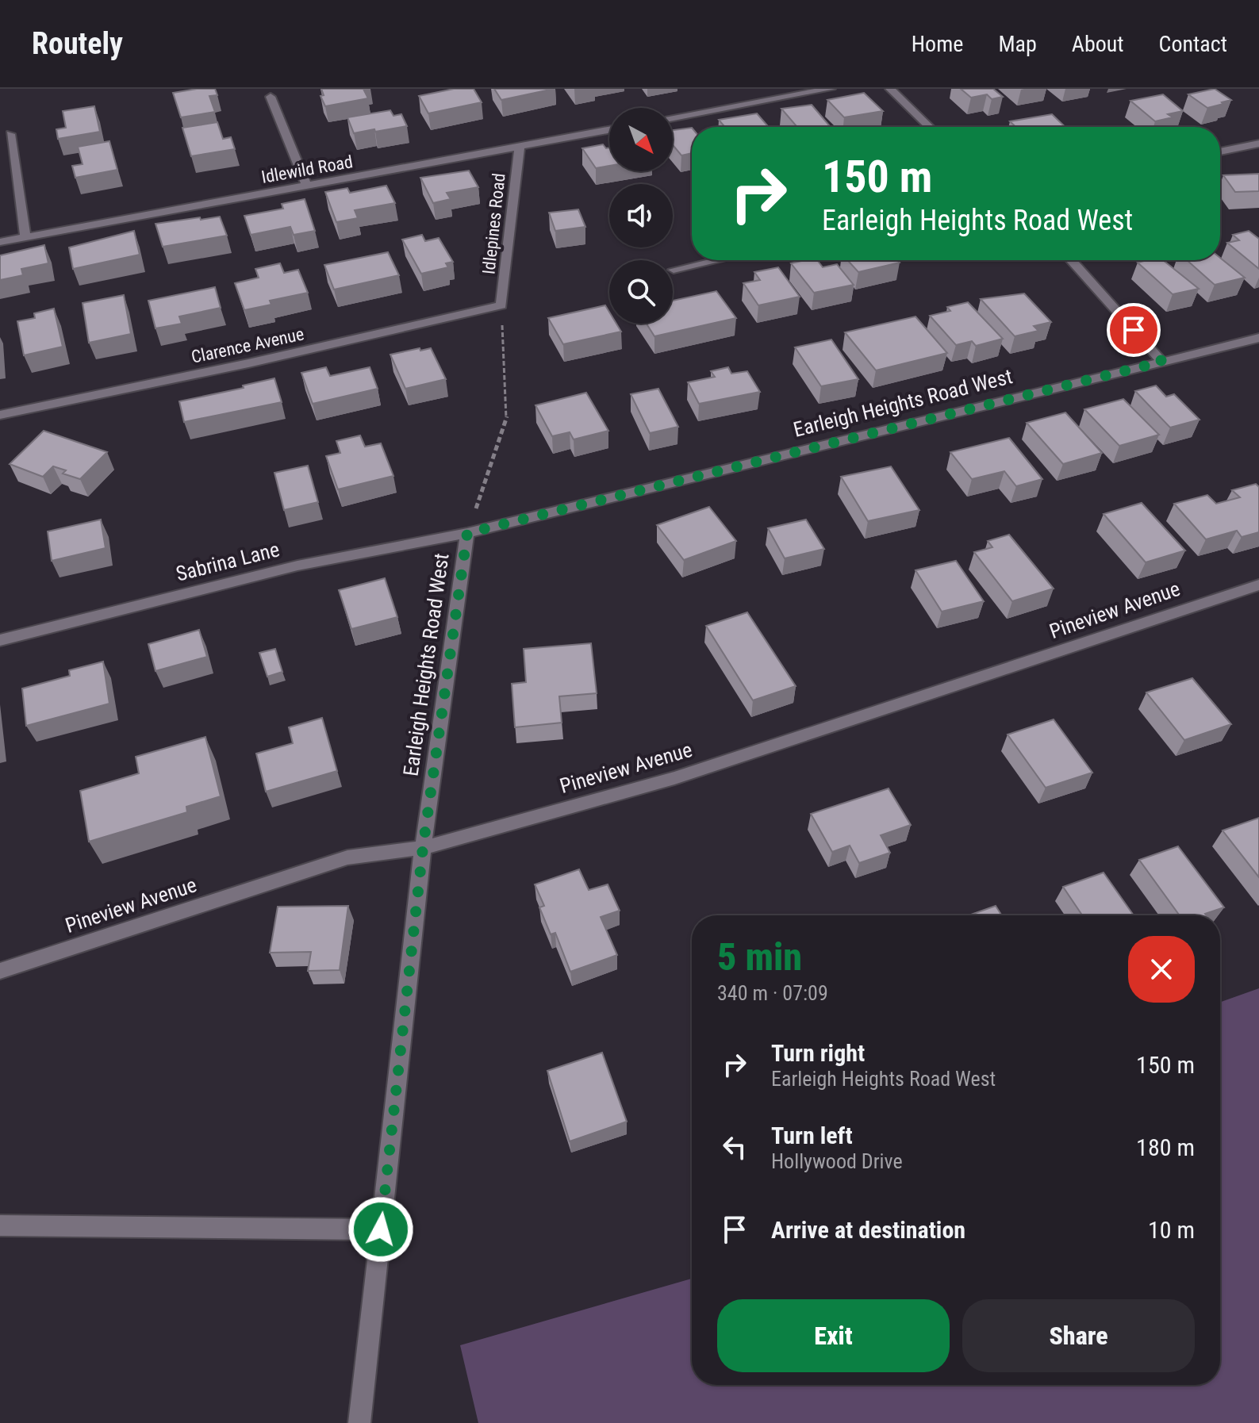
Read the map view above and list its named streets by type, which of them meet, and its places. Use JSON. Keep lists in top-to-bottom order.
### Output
{
  "streets": {
    "street": [
      "Idlewild Road",
      "Idlepines Road",
      "Clarence Avenue",
      "Earleigh Heights Road West",
      "Sabrina Lane",
      "Pineview Avenue"
    ]
  },
  "crossings": [
    ["Idlewild Road", "Idlepines Road"],
    ["Idlepines Road", "Clarence Avenue"],
    ["Earleigh Heights Road West", "Sabrina Lane"],
    ["Earleigh Heights Road West", "Pineview Avenue"]
  ],
  "north": "bottom right",
  "page": {
    "header": "Routely",
    "nav": [
      "Home",
      "Map",
      "About",
      "Contact"
    ],
    "turn": ["150 m", "Earleigh Heights Road West"],
    "heading": ["5 min", "340 m · 07:09"],
    "list": [
      {
        "name": "Turn right",
        "note": "Earleigh Heights Road West",
        "value": "150 m"
      },
      {
        "name": "Turn left",
        "note": "Hollywood Drive",
        "value": "180 m"
      },
      {
        "name": "Arrive at destination",
        "value": "10 m"
      }
    ],
    "buttons": ["Exit", "Share"]
  }
}
